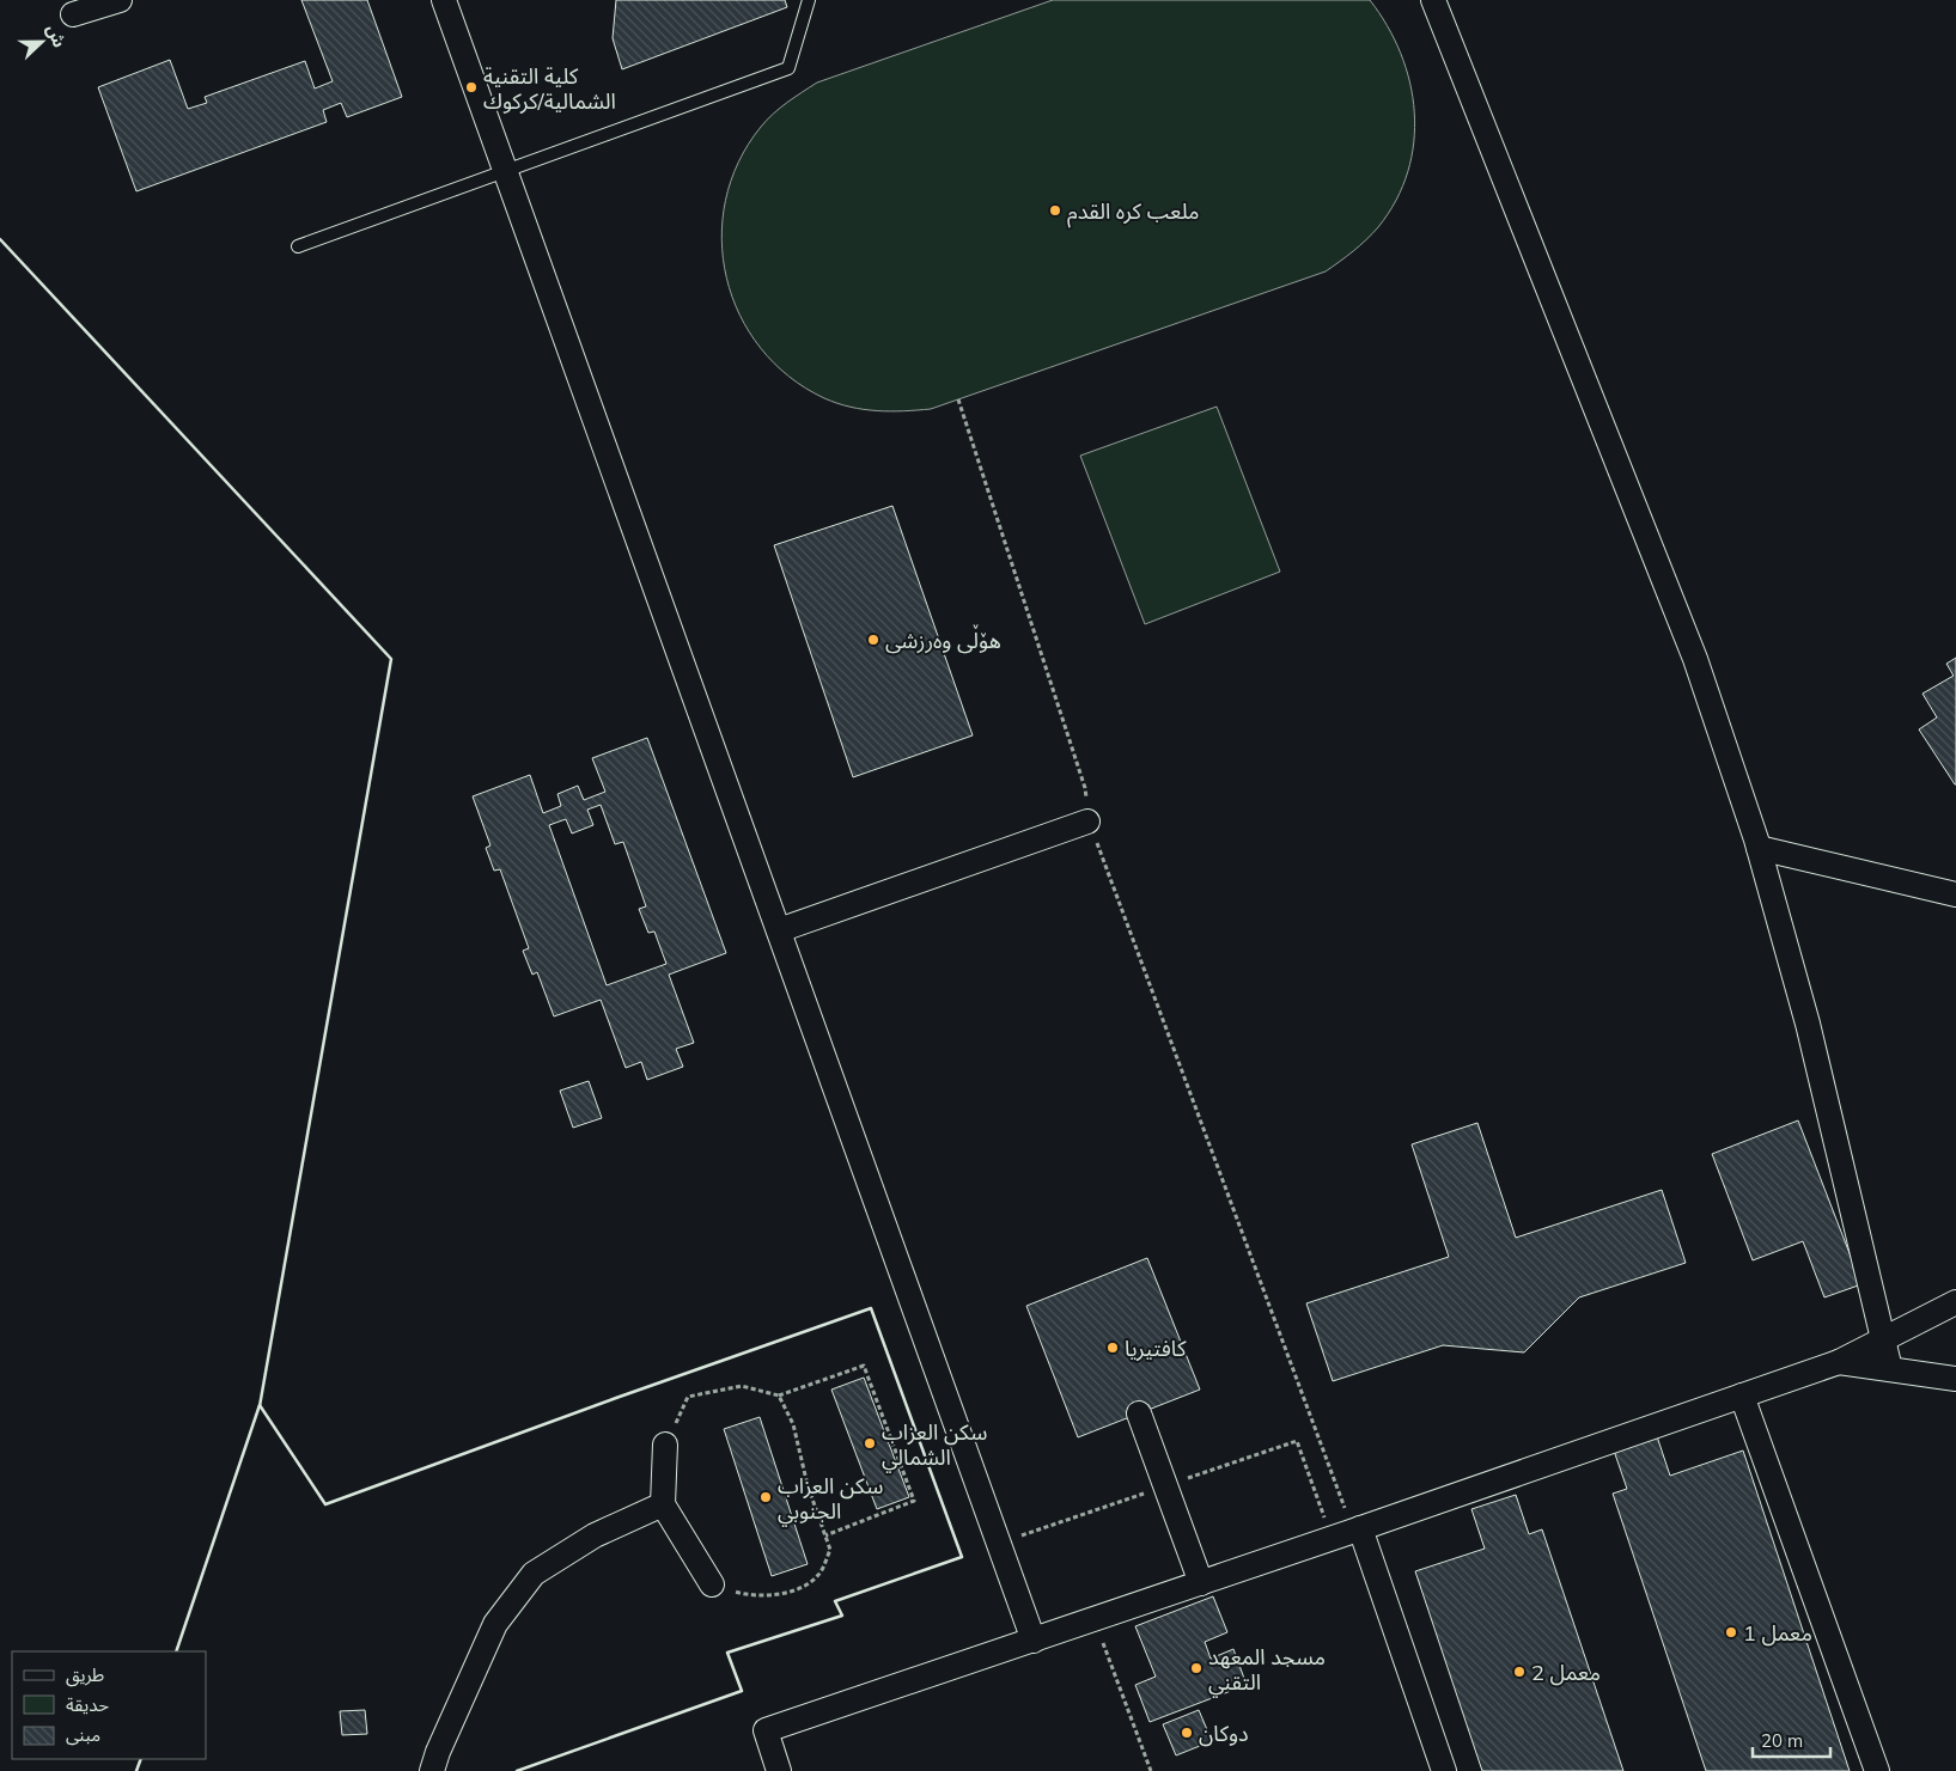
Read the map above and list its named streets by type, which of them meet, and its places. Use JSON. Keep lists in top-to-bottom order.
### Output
{
  "places": [
    "كلية التقنية الشمالية/كركوك",
    "ملعب كره القدم",
    "هۆڵی وەرزشی",
    "کافتیریا",
    "سكن العزاب الشمالي",
    "سكن العزاب الجنوبي",
    "معمل 1",
    "مسجد المعهد التقني",
    "معمل 2",
    "دوکان"
  ],
  "legend": ["طريق", "حديقة", "مبنى"],
  "scale_bar": "20 m",
  "north": "right"
}
